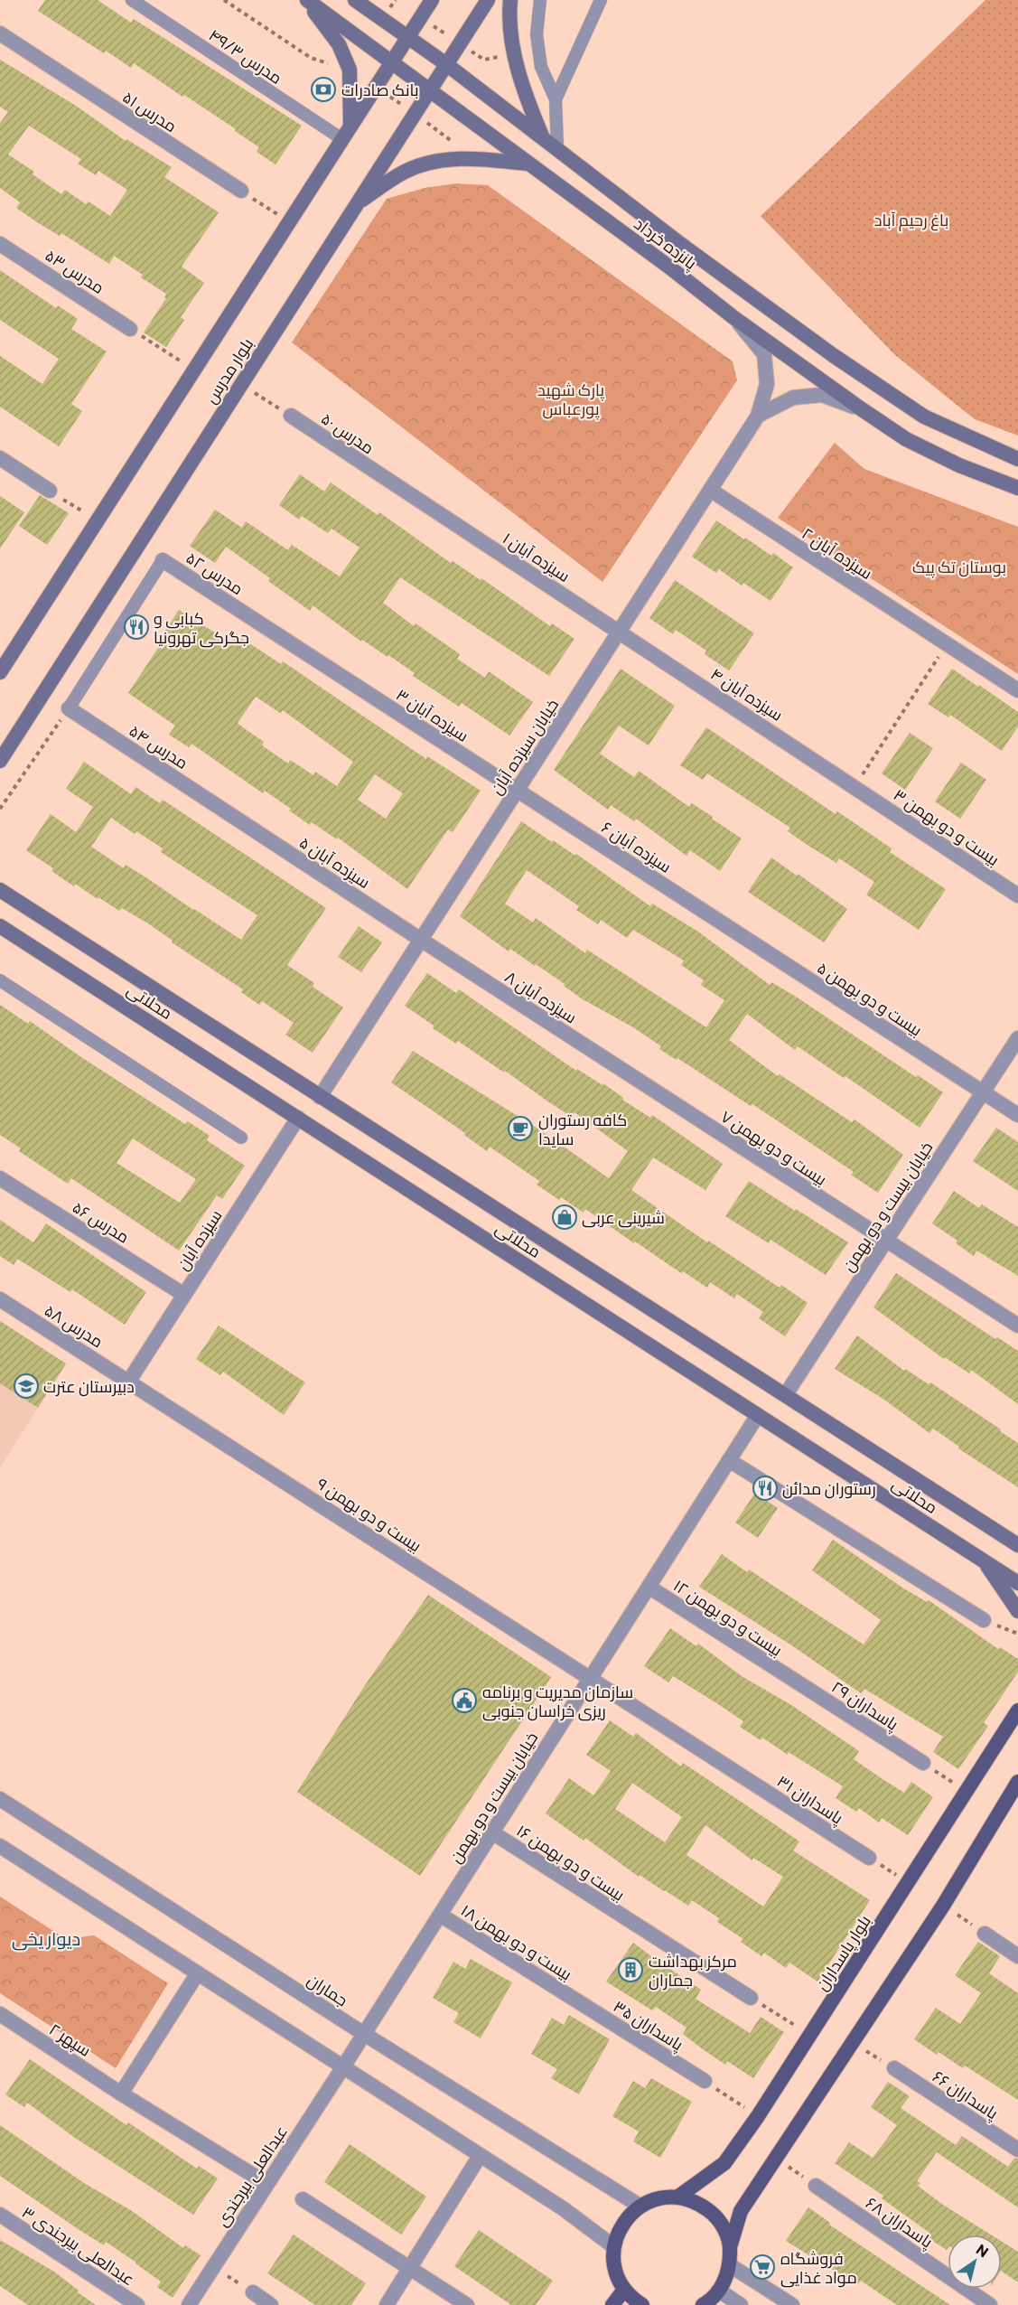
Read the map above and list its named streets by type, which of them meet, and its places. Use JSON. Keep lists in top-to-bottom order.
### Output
{
  "streets": {
    "main road": [
      "پانزده خرداد",
      "بلوار مدرس",
      "محلاتی",
      "بلوار پاسداران"
    ],
    "street": [
      "مدرس ۵۱",
      "مدرس ۵۳",
      "مدرس ۵۰",
      "سیزده آبان ۲",
      "سیزده آبان ۱",
      "مدرس ۵۲",
      "سیزده آبان ۴",
      "سیزده آبان ۳",
      "مدرس ۵۴",
      "خیابان سیزده آبان",
      "بیست و دو بهمن ۳",
      "سیزده آبان ۶",
      "سیزده آبان ۵",
      "سیزده آبان ۸",
      "بیست و دو بهمن ۵",
      "بیست و دو بهمن ۷",
      "خیابان بیست و دو بهمن",
      "مدرس ۵۶",
      "سیزده آبان",
      "مدرس ۵۸",
      "بیست و دو بهمن ۹",
      "بیست و دو بهمن ۱۲",
      "پاسداران ۲۹",
      "پاسداران ۳۱",
      "بیست و دو بهمن ۱۶",
      "بیست و دو بهمن ۱۸",
      "جماران",
      "پاسداران ۳۵",
      "سپهر ۲",
      "پاسداران ۶۶",
      "عبدالعلی بیرجندی",
      "پاسداران ۶۸",
      "عبدالعلی بیرجندی ۳"
    ],
    "lane": ["مدرس ۴۹/۳"]
  },
  "crossings": [
    ["مدرس ۴۹/۳", "بلوار مدرس"],
    ["پانزده خرداد", "بلوار مدرس"],
    ["پانزده خرداد", "خیابان سیزده آبان"],
    ["مدرس ۵۰", "سیزده آبان ۱"],
    ["سیزده آبان ۲", "خیابان سیزده آبان"],
    ["سیزده آبان ۱", "سیزده آبان ۴"],
    ["سیزده آبان ۱", "خیابان سیزده آبان"],
    ["مدرس ۵۲", "سیزده آبان ۳"],
    ["سیزده آبان ۴", "خیابان سیزده آبان"],
    ["سیزده آبان ۴", "بیست و دو بهمن ۳"],
    ["سیزده آبان ۳", "خیابان سیزده آبان"],
    ["سیزده آبان ۳", "سیزده آبان ۶"],
    ["مدرس ۵۴", "سیزده آبان ۵"],
    ["خیابان سیزده آبان", "سیزده آبان ۶"],
    ["خیابان سیزده آبان", "سیزده آبان ۵"],
    ["خیابان سیزده آبان", "سیزده آبان ۸"],
    ["خیابان سیزده آبان", "محلاتی"],
    ["سیزده آبان ۶", "بیست و دو بهمن ۵"],
    ["سیزده آبان ۵", "سیزده آبان ۸"],
    ["سیزده آبان ۸", "بیست و دو بهمن ۷"],
    ["بیست و دو بهمن ۵", "خیابان بیست و دو بهمن"],
    ["محلاتی", "خیابان بیست و دو بهمن"],
    ["محلاتی", "سیزده آبان"],
    ["بیست و دو بهمن ۷", "خیابان بیست و دو بهمن"],
    ["خیابان بیست و دو بهمن", "بیست و دو بهمن ۹"],
    ["خیابان بیست و دو بهمن", "بیست و دو بهمن ۱۲"],
    ["خیابان بیست و دو بهمن", "بیست و دو بهمن ۱۶"],
    ["خیابان بیست و دو بهمن", "بیست و دو بهمن ۱۸"],
    ["خیابان بیست و دو بهمن", "جماران"],
    ["خیابان بیست و دو بهمن", "عبدالعلی بیرجندی"],
    ["مدرس ۵۶", "سیزده آبان"],
    ["سیزده آبان", "مدرس ۵۸"],
    ["سیزده آبان", "بیست و دو بهمن ۹"],
    ["مدرس ۵۸", "بیست و دو بهمن ۹"],
    ["بیست و دو بهمن ۹", "پاسداران ۳۱"],
    ["بیست و دو بهمن ۱۲", "پاسداران ۲۹"],
    ["بیست و دو بهمن ۱۸", "پاسداران ۳۵"],
    ["جماران", "عبدالعلی بیرجندی"],
    ["سپهر ۲", "عبدالعلی بیرجندی"]
  ],
  "districts": ["دیوار یخی"],
  "parks": ["باغ رحیم آباد", "پارک شهید پورعباس", "بوستان تک پیک"],
  "places": {
    "bank": ["بانک صادرات"],
    "restaurant": ["کبابی و جگرکی تهرونیا", "رستوران مدائن"],
    "cafe": ["کافه رستوران سایدا"],
    "shop": ["شیرینی عربی"],
    "school or university": ["دبیرستان عترت"],
    "public building": ["سازمان مدیریت و برنامه ریزی خراسان جنوبی"],
    "building": ["مرکز بهداشت جماران"],
    "supermarket": ["فروشگاه مواد غذایی"]
  },
  "north": "top right"
}
